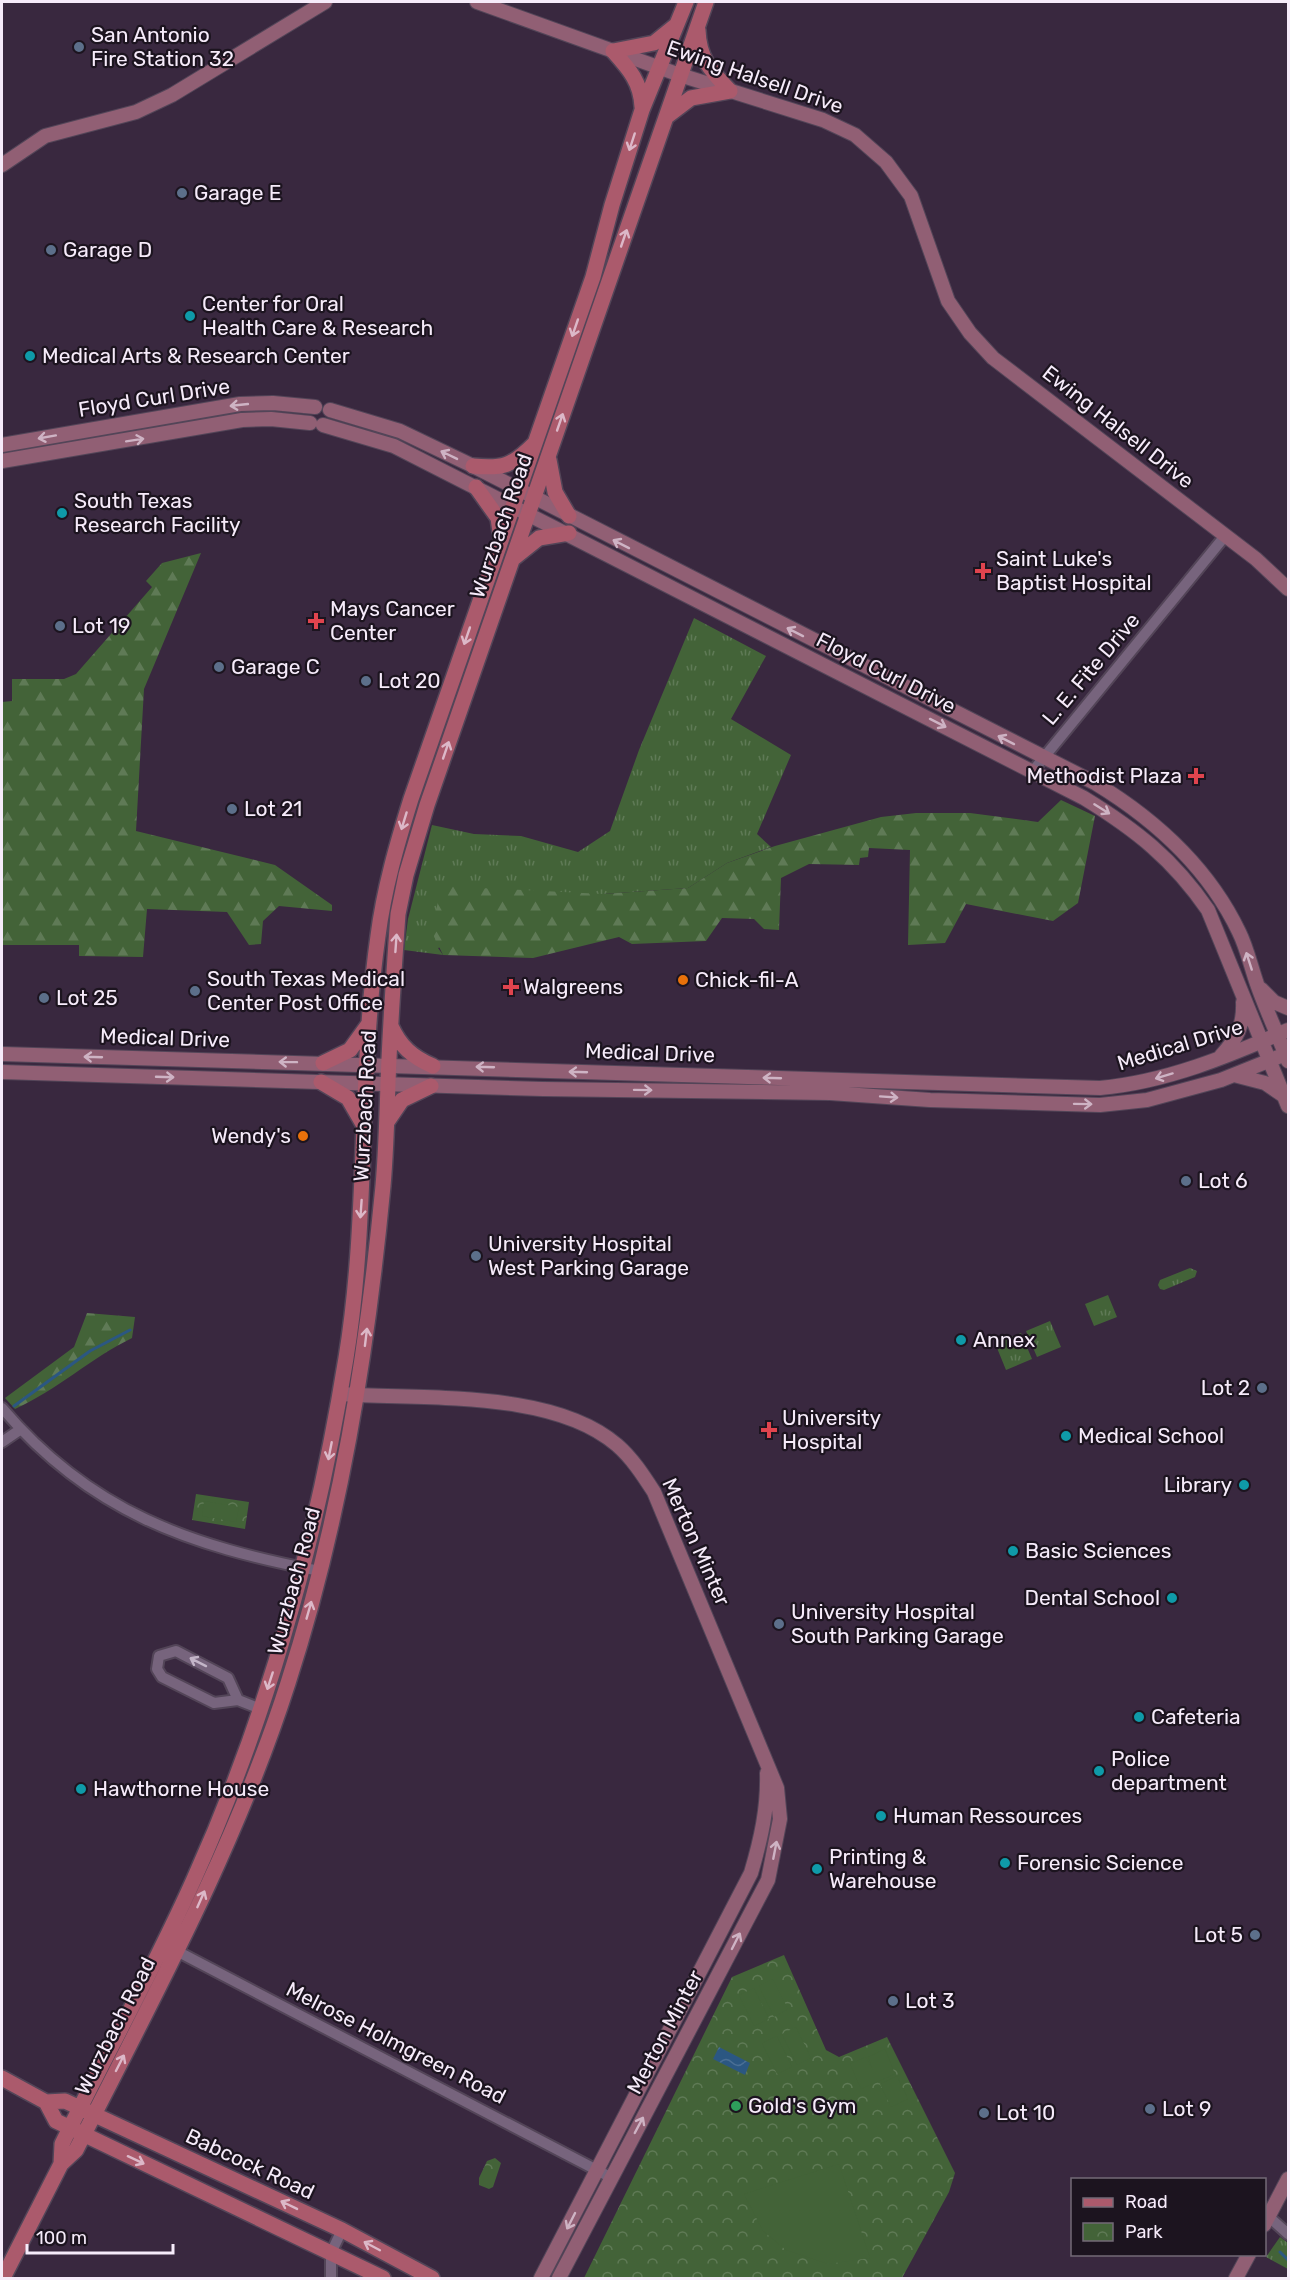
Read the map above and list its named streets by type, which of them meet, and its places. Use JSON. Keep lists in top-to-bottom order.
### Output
{
  "streets": {
    "main road": ["Wurzbach Road", "Babcock Road"],
    "street": [
      "Ewing Halsell Drive",
      "Floyd Curl Drive",
      "L. E. Fite Drive",
      "Medical Drive",
      "Merton Minter",
      "Melrose Holmgreen Road"
    ]
  },
  "crossings": [
    ["Ewing Halsell Drive", "Wurzbach Road"],
    ["Ewing Halsell Drive", "L. E. Fite Drive"],
    ["Floyd Curl Drive", "Wurzbach Road"],
    ["Floyd Curl Drive", "L. E. Fite Drive"],
    ["Floyd Curl Drive", "Medical Drive"],
    ["Wurzbach Road", "Medical Drive"],
    ["Wurzbach Road", "Merton Minter"],
    ["Wurzbach Road", "Melrose Holmgreen Road"],
    ["Wurzbach Road", "Babcock Road"],
    ["Merton Minter", "Melrose Holmgreen Road"]
  ],
  "places": {
    "other": [
      "San Antonio Fire Station 32",
      "Garage E",
      "Garage D",
      "Center for Oral Health Care & Research",
      "Medical Arts & Research Center",
      "South Texas Research Facility",
      "Lot 19",
      "Garage C",
      "Lot 20",
      "Lot 21",
      "Chick-fil-A",
      "South Texas Medical Center Post Office",
      "Lot 25",
      "Wendy's",
      "Lot 6",
      "University Hospital West Parking Garage",
      "Annex",
      "Lot 2",
      "Medical School",
      "Library",
      "Basic Sciences",
      "Dental School",
      "University Hospital South Parking Garage",
      "Cafeteria",
      "Police department",
      "Hawthorne House",
      "Human Ressources",
      "Forensic Science",
      "Printing & Warehouse",
      "Lot 5",
      "Lot 3",
      "Gold's Gym",
      "Lot 9",
      "Lot 10"
    ],
    "health": [
      "Saint Luke's Baptist Hospital",
      "Mays Cancer Center",
      "Methodist Plaza",
      "Walgreens",
      "University Hospital"
    ]
  },
  "legend": ["Road", "Park"],
  "scale_bar": "100 m"
}
